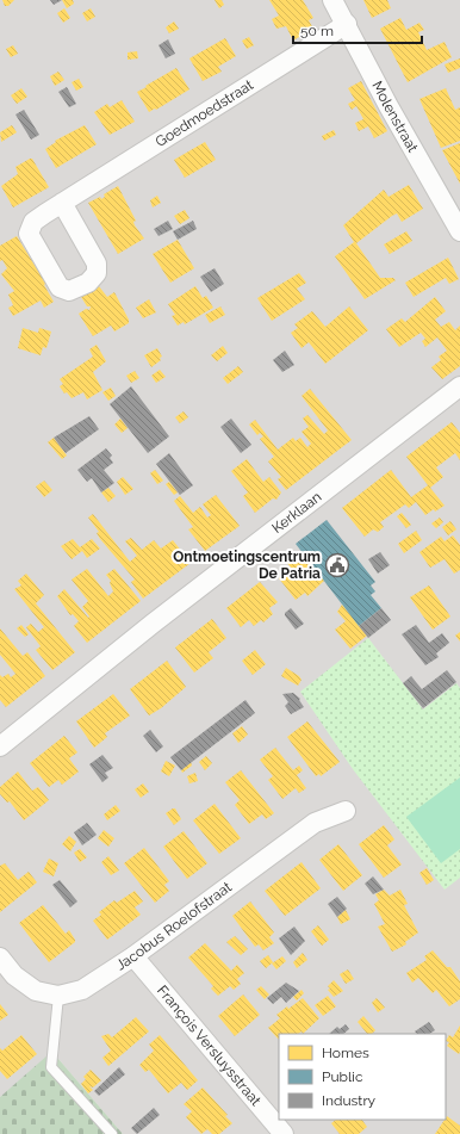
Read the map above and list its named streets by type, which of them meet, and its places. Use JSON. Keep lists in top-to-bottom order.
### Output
{
  "streets": {
    "street": [
      "Goedmoedstraat",
      "Molenstraat",
      "Kerklaan",
      "Jacobus Roelofstraat",
      "François Versluysstraat"
    ]
  },
  "crossings": [
    ["Goedmoedstraat", "Molenstraat"],
    ["Jacobus Roelofstraat", "François Versluysstraat"]
  ],
  "places": {
    "public building": ["Ontmoetingscentrum De Patria"]
  },
  "legend": ["Homes", "Public", "Industry"],
  "scale_bar": "50 m"
}
